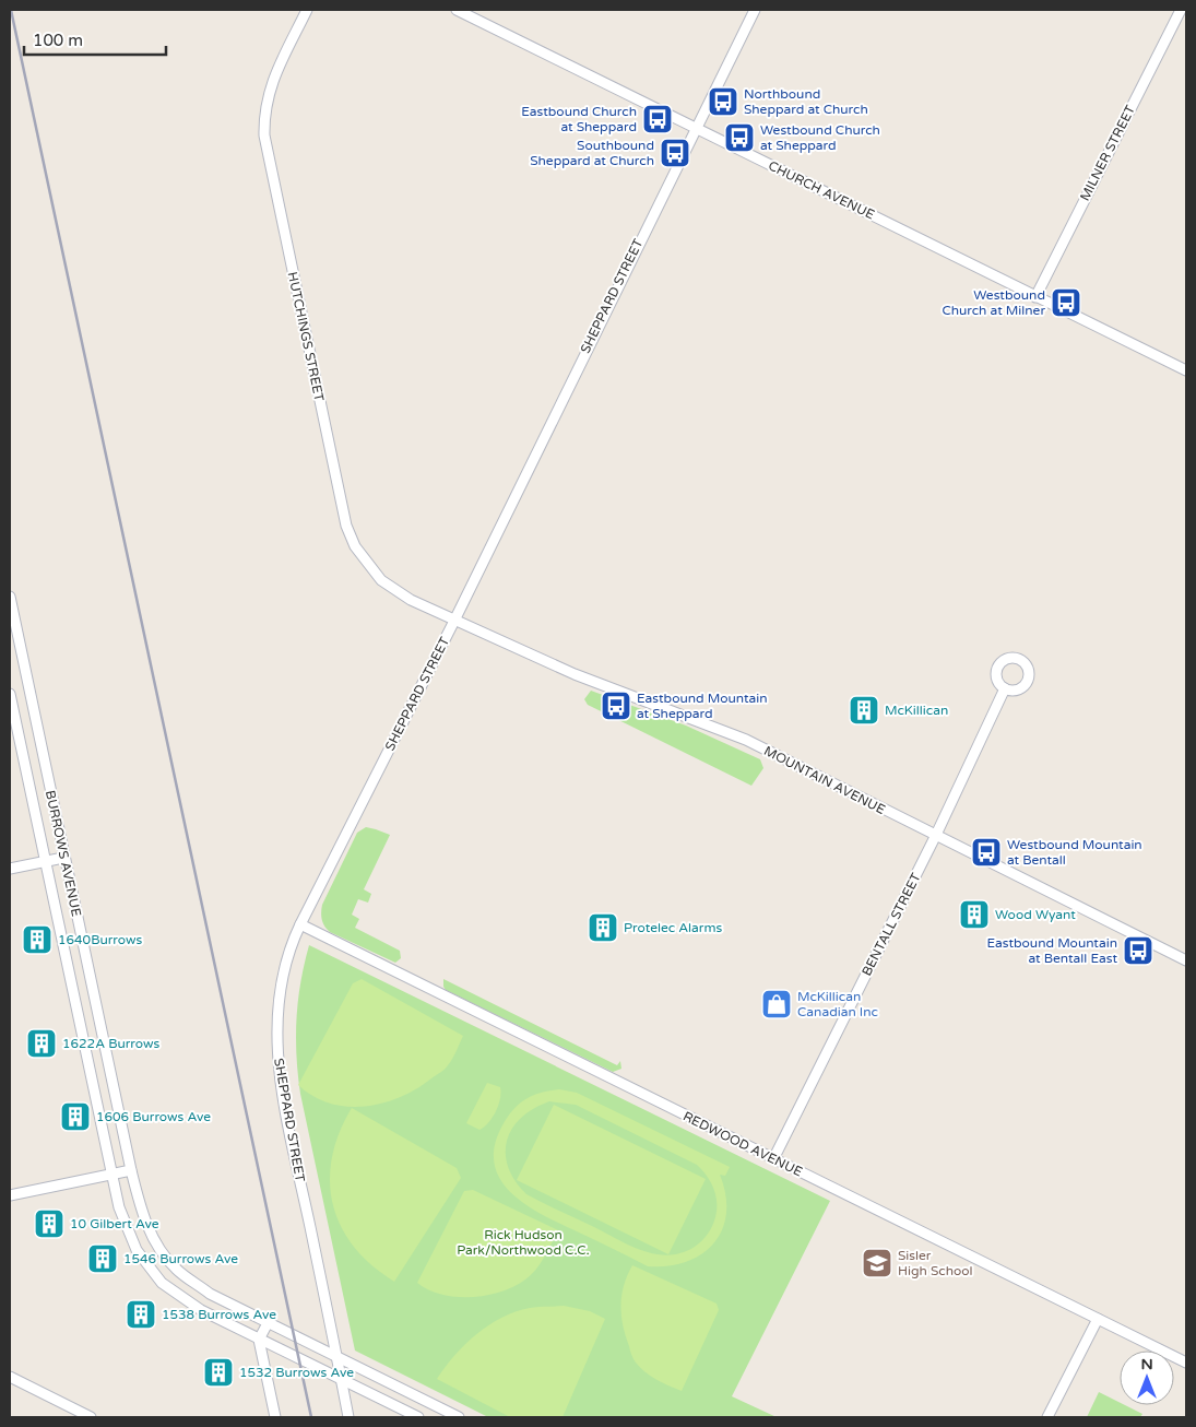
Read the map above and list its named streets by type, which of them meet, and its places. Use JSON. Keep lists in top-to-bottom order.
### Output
{
  "streets": {
    "street": [
      "MILNER STREET",
      "CHURCH AVENUE",
      "SHEPPARD STREET",
      "HUTCHINGS STREET",
      "MOUNTAIN AVENUE",
      "BURROWS AVENUE",
      "BENTALL STREET",
      "REDWOOD AVENUE"
    ]
  },
  "crossings": [
    ["MILNER STREET", "CHURCH AVENUE"],
    ["CHURCH AVENUE", "SHEPPARD STREET"],
    ["SHEPPARD STREET", "HUTCHINGS STREET"],
    ["SHEPPARD STREET", "MOUNTAIN AVENUE"],
    ["SHEPPARD STREET", "BURROWS AVENUE"],
    ["SHEPPARD STREET", "REDWOOD AVENUE"],
    ["HUTCHINGS STREET", "MOUNTAIN AVENUE"],
    ["MOUNTAIN AVENUE", "BENTALL STREET"],
    ["BENTALL STREET", "REDWOOD AVENUE"]
  ],
  "parks": ["Rick Hudson Park/Northwood C.C."],
  "places": {
    "bus stop": [
      "Northbound Sheppard at Church",
      "Eastbound Church at Sheppard",
      "Westbound Church at Sheppard",
      "Southbound Sheppard at Church",
      "Westbound Church at Milner",
      "Eastbound Mountain at Sheppard",
      "Westbound Mountain at Bentall",
      "Eastbound Mountain at Bentall East"
    ],
    "building": [
      "McKillican",
      "Wood Wyant",
      "Protelec Alarms",
      "1640Burrows",
      "1622A Burrows",
      "1606 Burrows Ave",
      "10 Gilbert Ave",
      "1546 Burrows Ave",
      "1538 Burrows Ave",
      "1532 Burrows Ave"
    ],
    "shop": ["McKillican Canadian Inc"],
    "school or university": ["Sisler High School"]
  },
  "scale_bar": "100 m",
  "north": "top"
}
